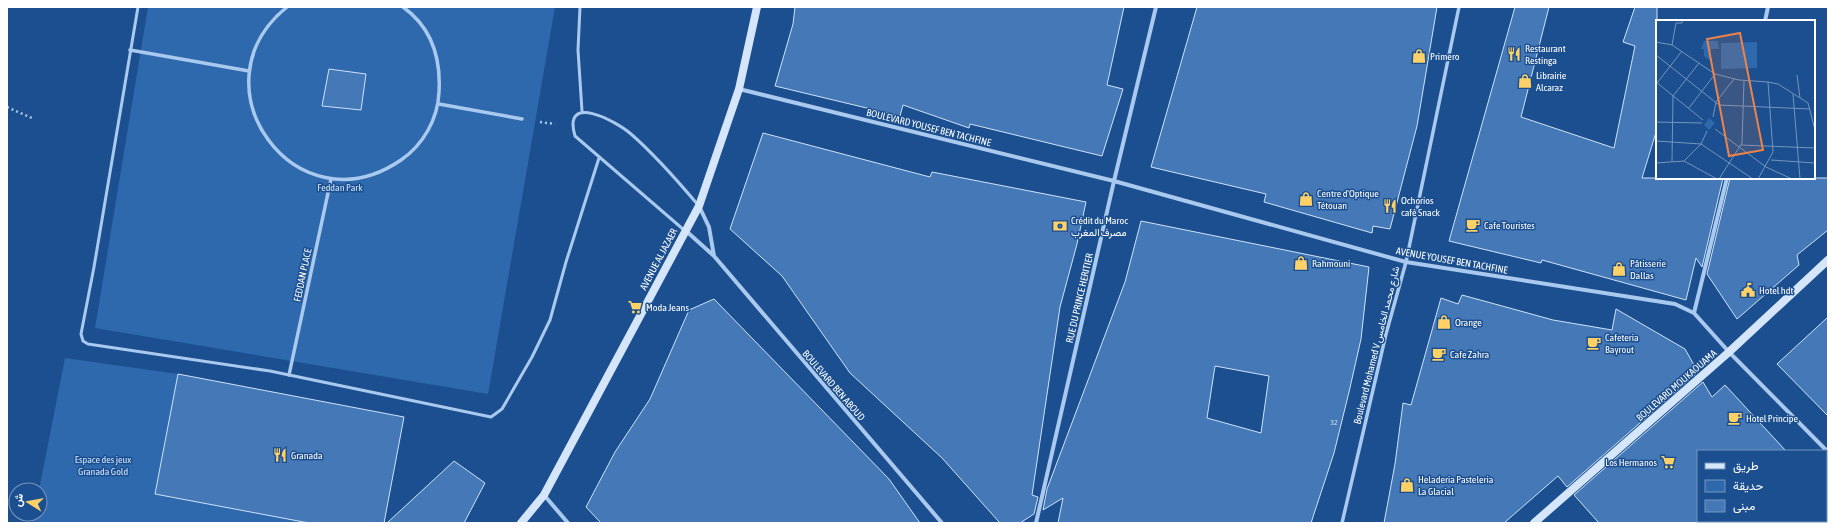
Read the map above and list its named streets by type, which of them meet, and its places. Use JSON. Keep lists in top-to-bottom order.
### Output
{
  "streets": {
    "main road": ["AVENUE AL JAZAER", "BOULEVARD MOUKAOUAMA"],
    "street": [
      "BOULEVARD YOUSEF BEN TACHFINE",
      "AVENUE YOUSEF BEN TACHFINE",
      "FEDDAN PLACE",
      "RUE DU PRINCE HERITIER",
      "Boulevard Mohamed V شارع محمد الخامس",
      "BOULEVARD BEN ABOUD"
    ]
  },
  "crossings": [
    ["BOULEVARD YOUSEF BEN TACHFINE", "AVENUE AL JAZAER"],
    ["BOULEVARD YOUSEF BEN TACHFINE", "AVENUE YOUSEF BEN TACHFINE"],
    ["BOULEVARD YOUSEF BEN TACHFINE", "RUE DU PRINCE HERITIER"],
    ["AVENUE AL JAZAER", "BOULEVARD BEN ABOUD"],
    ["AVENUE YOUSEF BEN TACHFINE", "RUE DU PRINCE HERITIER"],
    ["AVENUE YOUSEF BEN TACHFINE", "Boulevard Mohamed V شارع محمد الخامس"],
    ["AVENUE YOUSEF BEN TACHFINE", "BOULEVARD MOUKAOUAMA"]
  ],
  "parks": ["Feddan Park", "Espace des jeux Granada Gold"],
  "places": {
    "restaurant": ["Restaurant Restinga", "Ochorios café Snack", "Granada"],
    "shop": [
      "Primero",
      "Librairie Alcaraz",
      "Centre d'Optique Tétouan",
      "Rahmouni",
      "Pâtisserie Dallas",
      "Orange",
      "Heladeria Pasteleria La Glacial"
    ],
    "cafe": [
      "Cafe Touristes",
      "Cafeteria Bayrout",
      "Cafe Zahra",
      "Hotel Principe"
    ],
    "bank": ["Crédit du Maroc مصرف المغرب"],
    "public building": ["Hotel hdt"],
    "supermarket": ["Moda Jeans", "Los Hermanos"]
  },
  "house_numbers": ["32"],
  "legend": ["طريق", "حديقة", "مبنى"],
  "north": "left"
}
